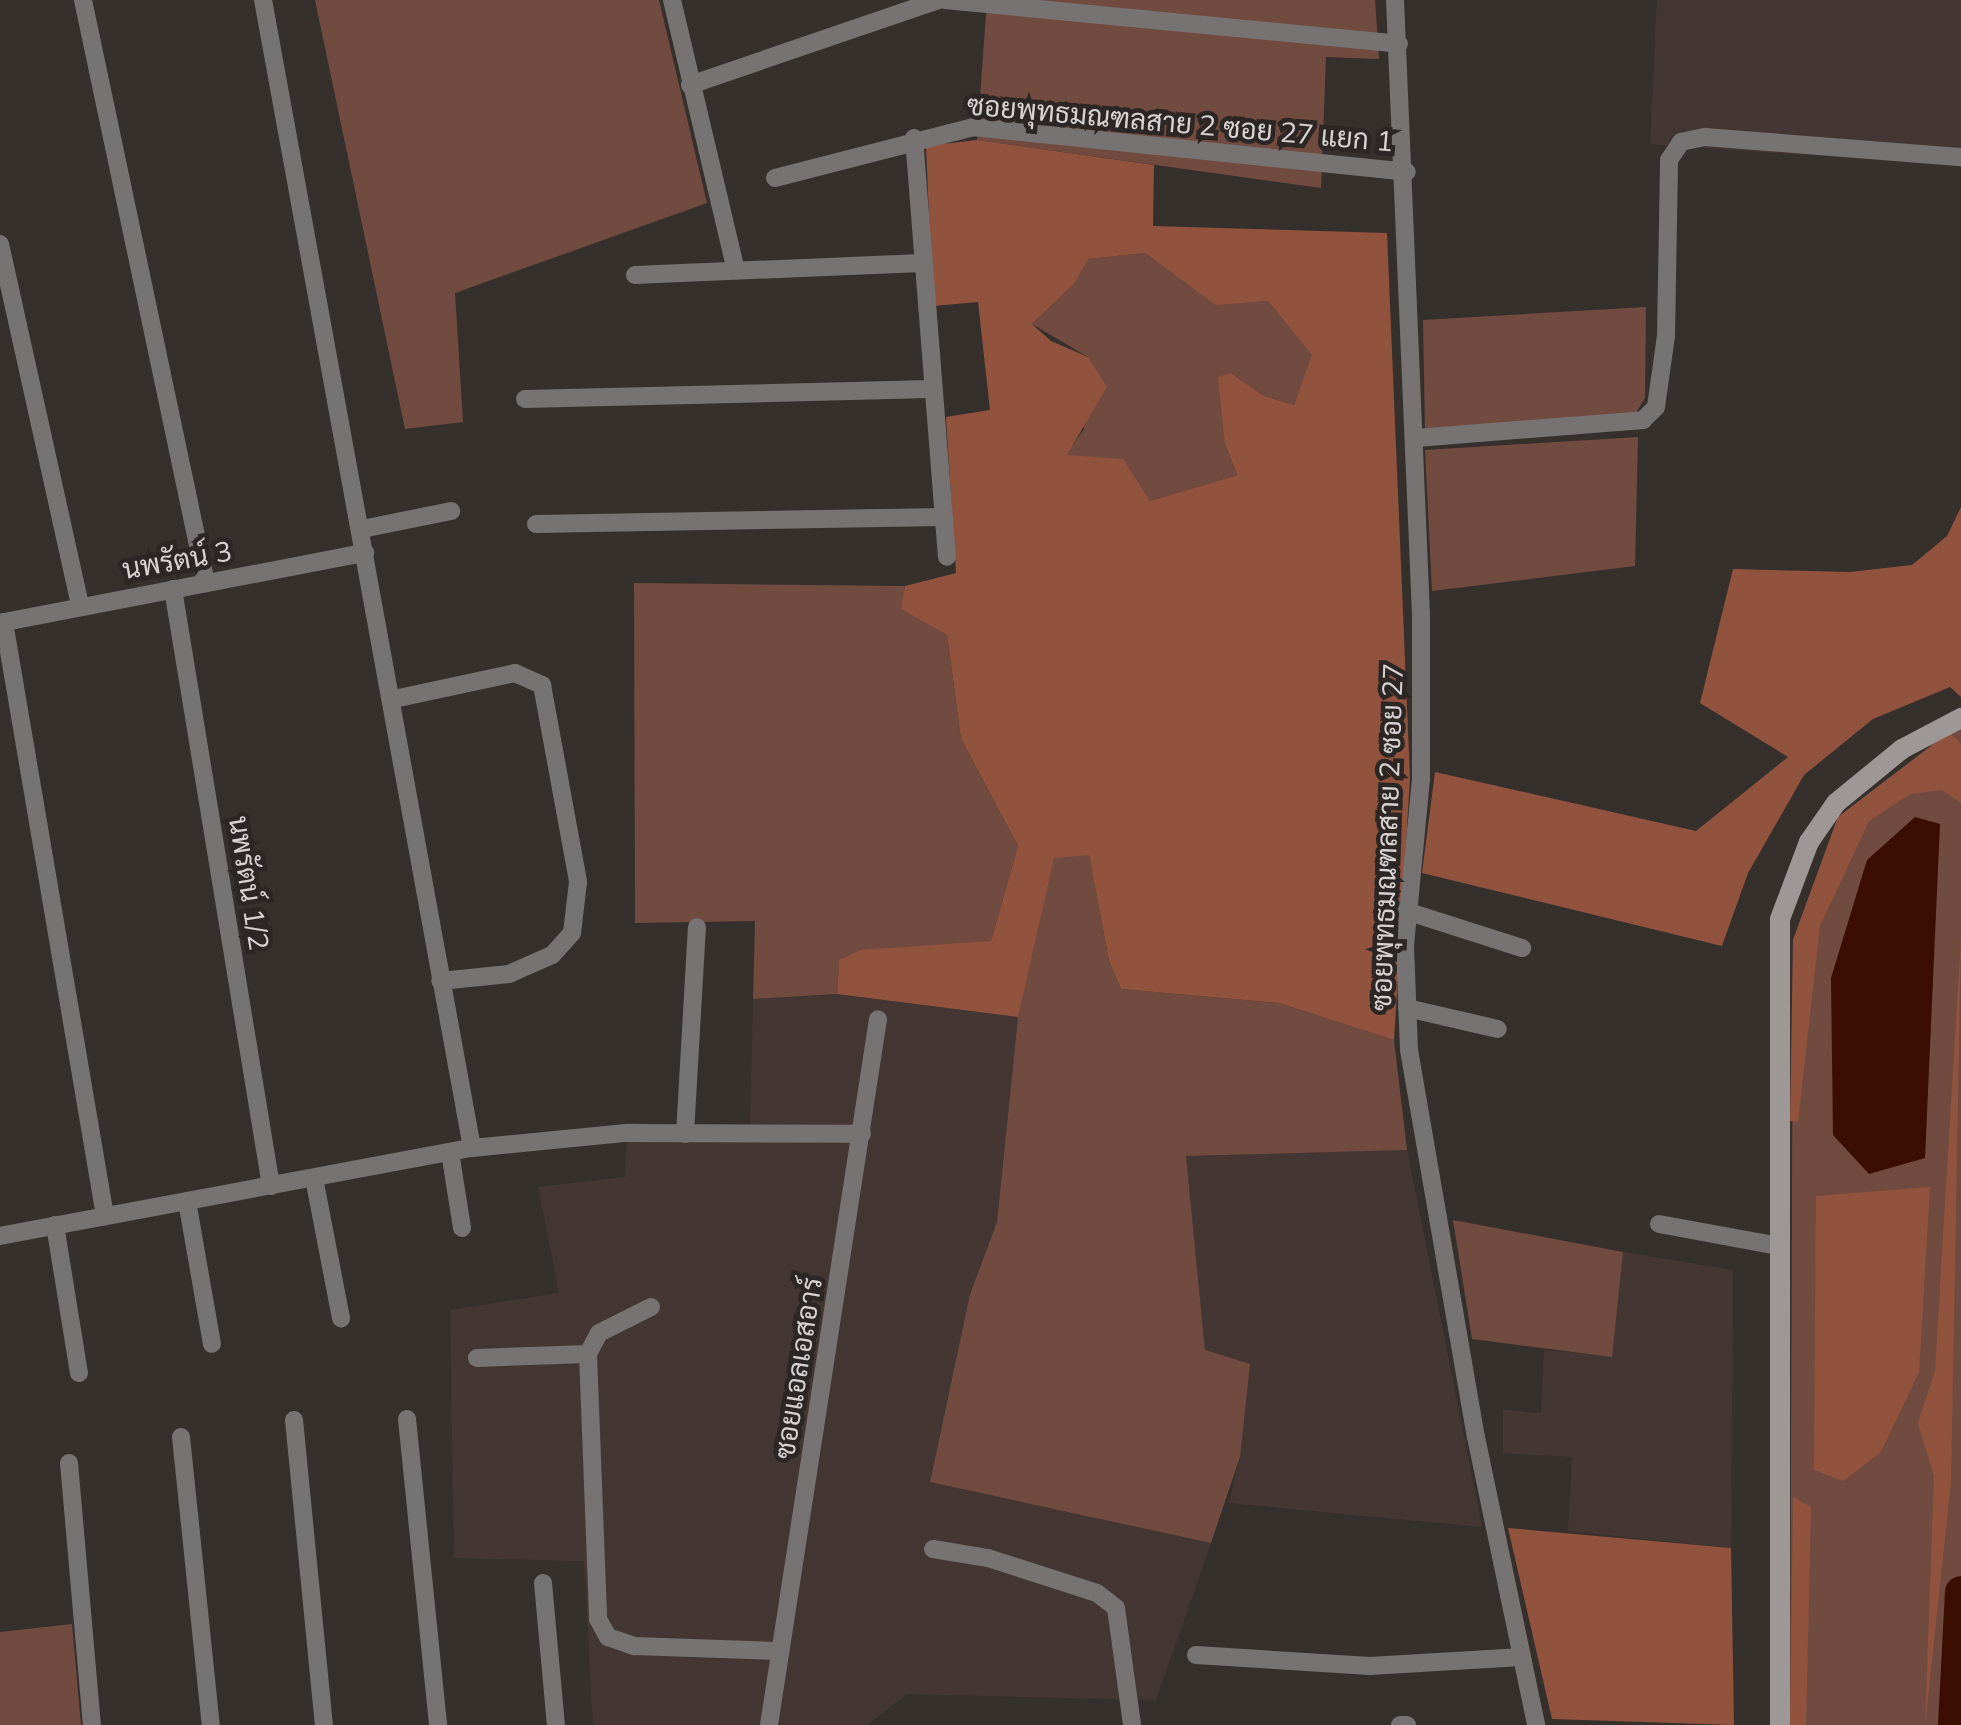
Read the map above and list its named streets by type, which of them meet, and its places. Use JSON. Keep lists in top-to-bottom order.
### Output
{
  "streets": {
    "street": [
      "ซอยพุทธมณฑลสาย 2 ซอย 27 แยก 1",
      "นพรัตน์ 3",
      "ซอยพุทธมณฑลสาย 2 ซอย 27",
      "นพรัตน์ 1/2",
      "ซอยแอลเอสอาร์"
    ]
  },
  "crossings": [
    ["ซอยพุทธมณฑลสาย 2 ซอย 27 แยก 1", "ซอยพุทธมณฑลสาย 2 ซอย 27"],
    ["นพรัตน์ 3", "นพรัตน์ 1/2"]
  ]
}
